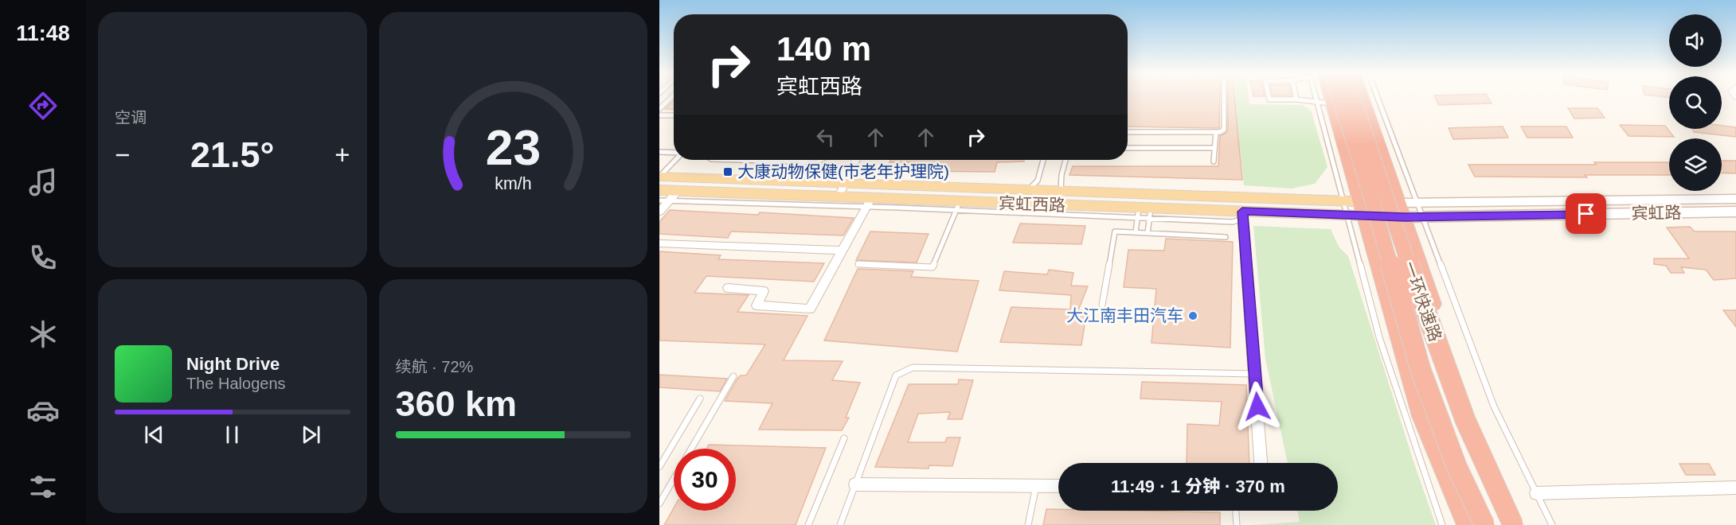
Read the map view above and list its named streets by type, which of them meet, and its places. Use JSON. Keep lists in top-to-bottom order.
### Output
{
  "streets": {
    "highway": ["一环快速路"],
    "main road": ["宾虹西路", "宾虹路"]
  },
  "crossings": [
    ["宾虹西路", "宾虹路"]
  ],
  "places": {
    "transit": ["大康动物保健(市老年护理院)"],
    "other": ["大江南丰田汽车"]
  },
  "page": {
    "tabs": "11:48",
    "tile": [
      "空调",
      ["续航 · 72%", "360 km"]
    ],
    "turn": ["140 m", "宾虹西路"],
    "heat": ["−", "21.5°", "+"],
    "song": ["Night Drive", "The Halogens"],
    "limit": "30",
    "trip": "11:49 · 1 分钟 · 370 m",
    "gauge": ["23", "km/h"]
  }
}
